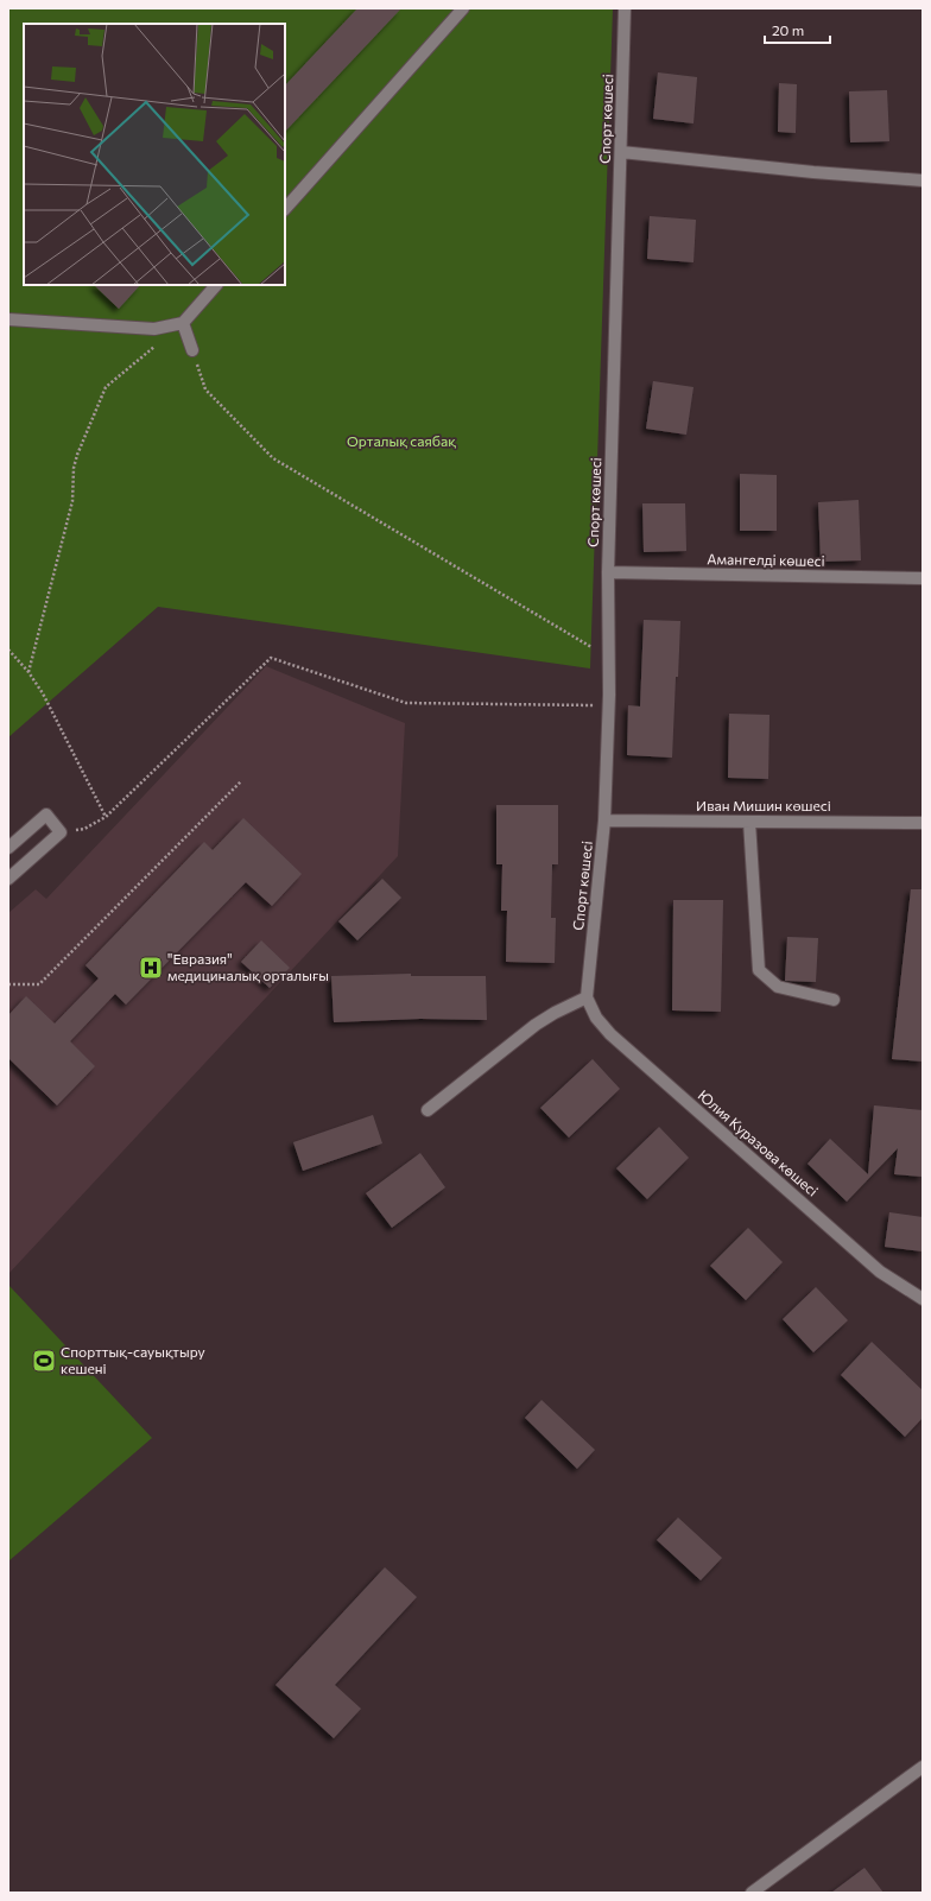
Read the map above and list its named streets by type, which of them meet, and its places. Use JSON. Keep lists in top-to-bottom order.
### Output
{
  "streets": {
    "street": [
      "Спорт көшесі",
      "Амангелді көшесі",
      "Иван Мишин көшесі",
      "Юлия Куразова көшесі"
    ]
  },
  "crossings": [
    ["Спорт көшесі", "Амангелді көшесі"],
    ["Спорт көшесі", "Иван Мишин көшесі"],
    ["Спорт көшесі", "Юлия Куразова көшесі"]
  ],
  "parks": ["Орталық саябақ"],
  "places": {
    "hospital": ["\"Евразия\" медициналық орталығы"],
    "sports": ["Спорттық-сауықтыру кешені"]
  },
  "scale_bar": "20 m"
}
